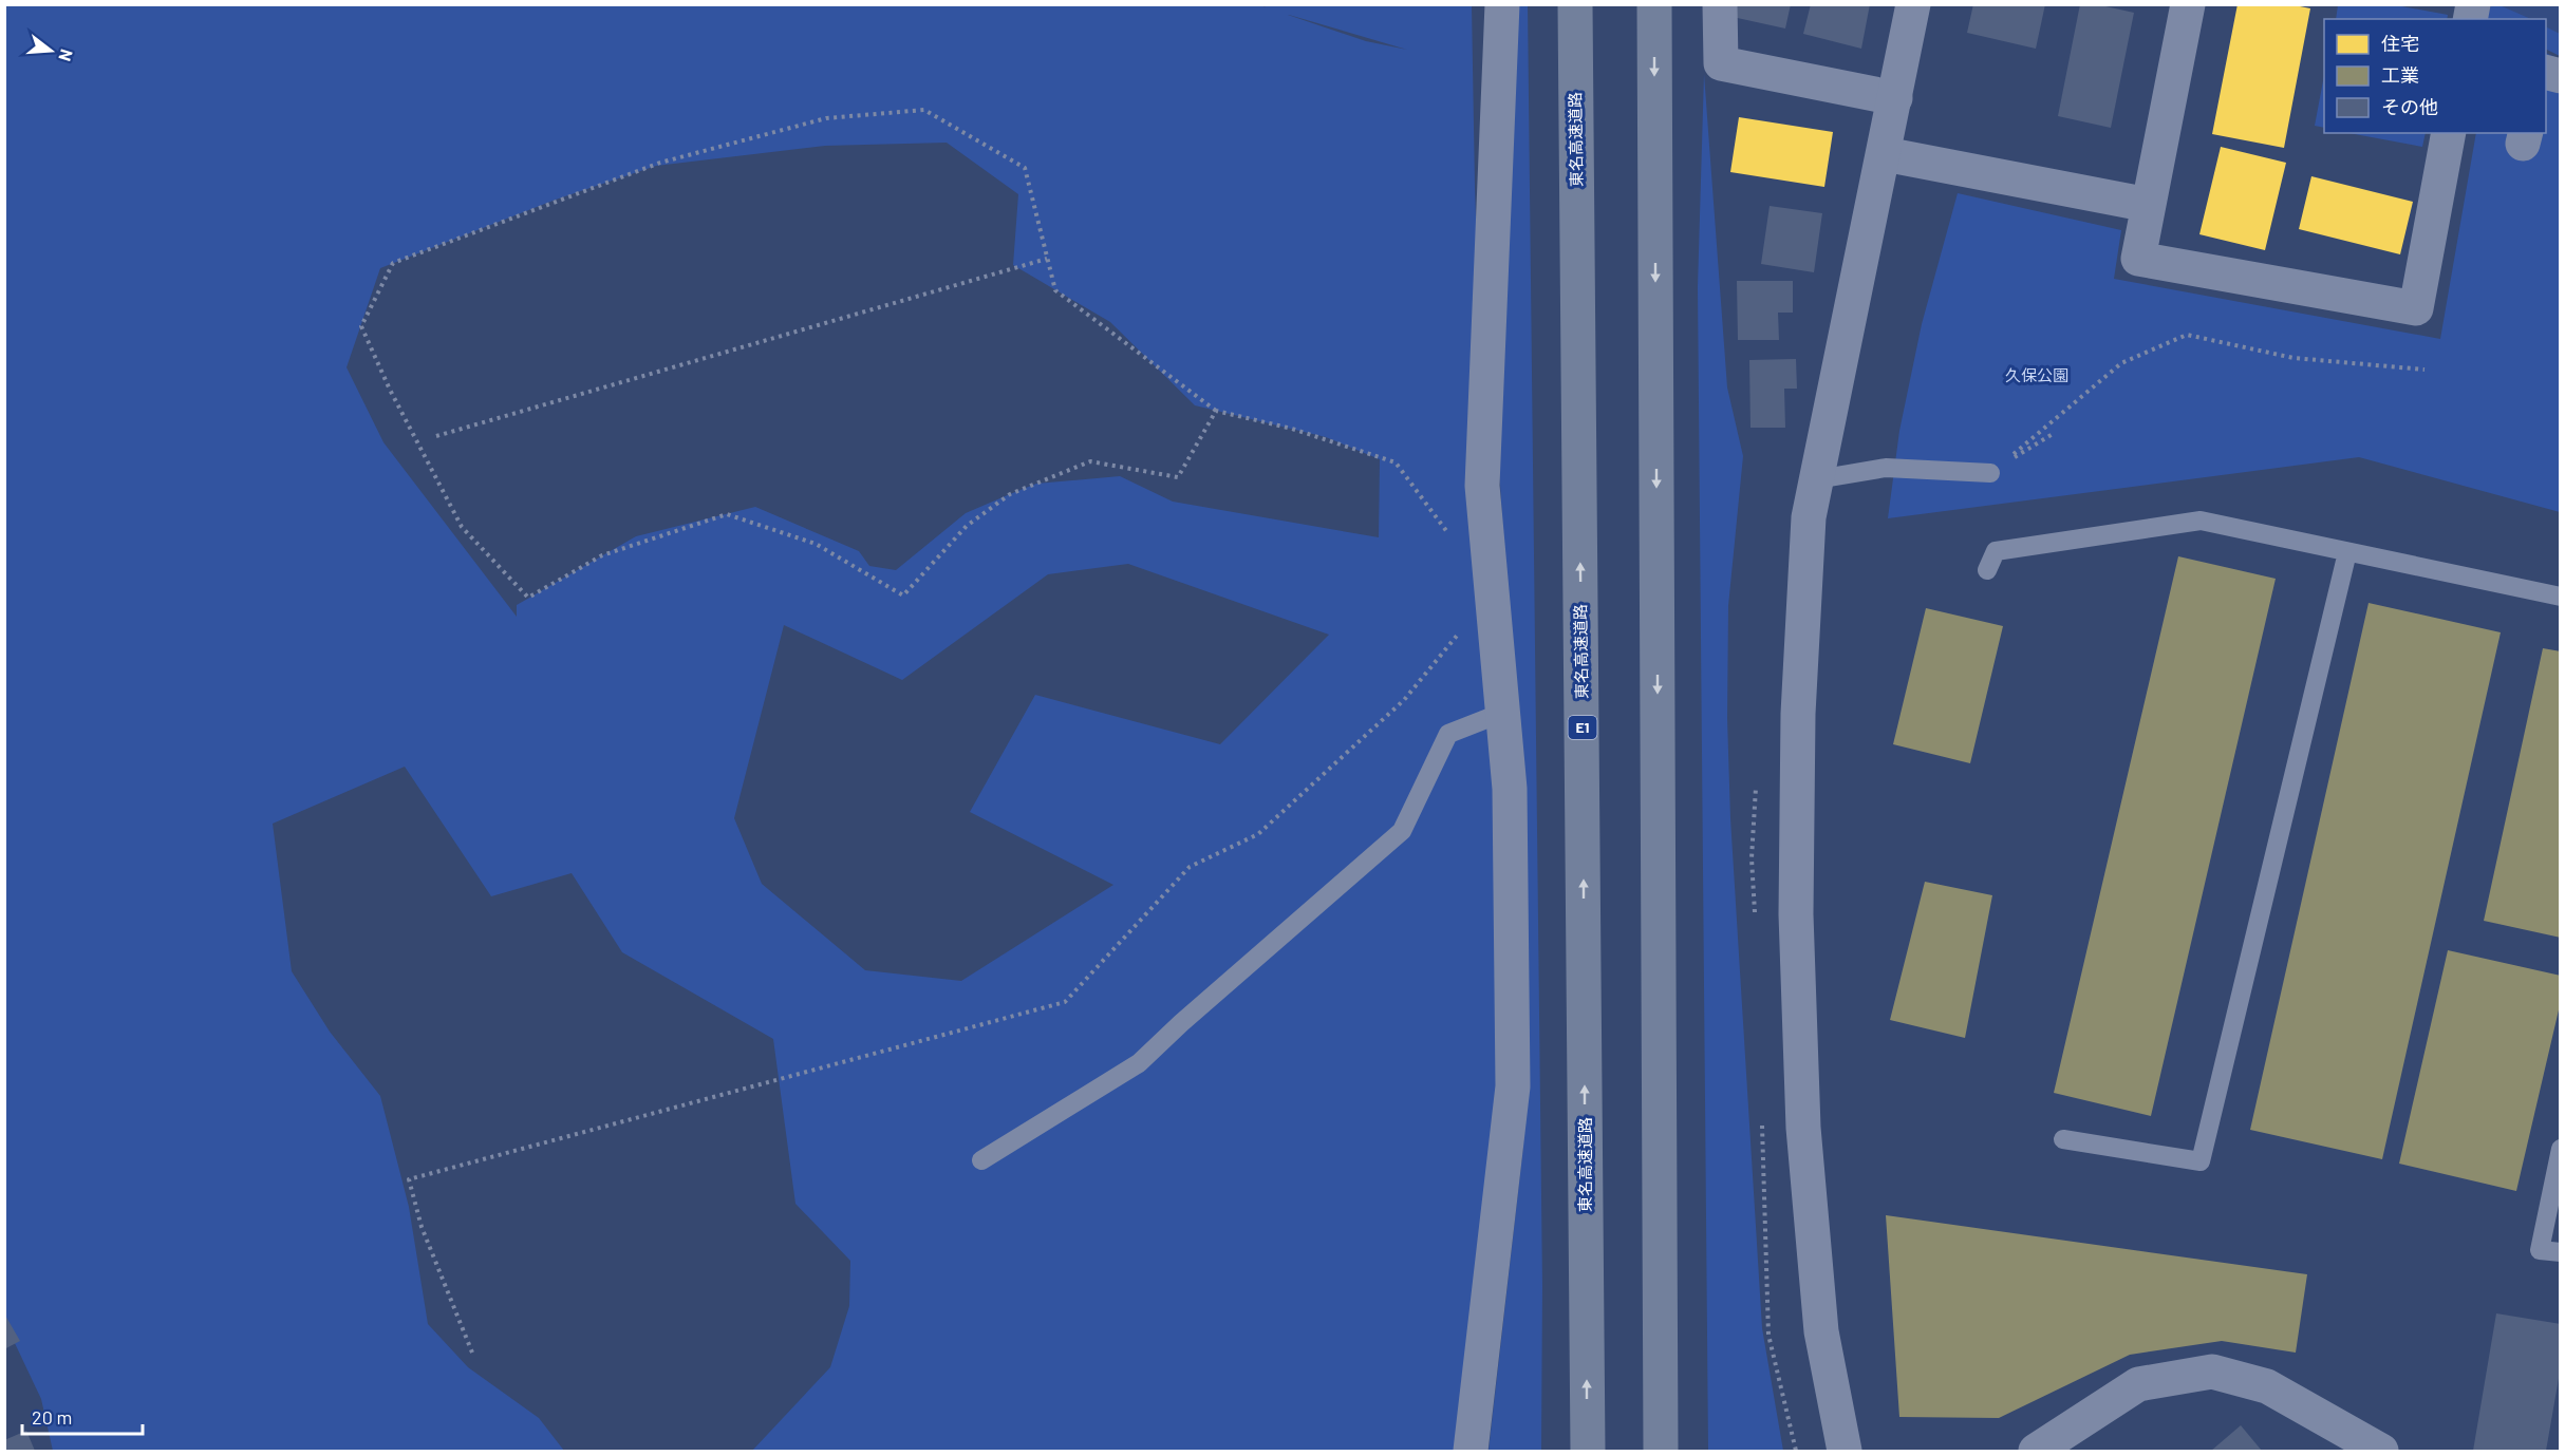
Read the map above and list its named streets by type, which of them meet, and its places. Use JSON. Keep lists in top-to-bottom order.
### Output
{
  "streets": {
    "highway": ["東名高速道路", "E1"]
  },
  "parks": ["久保公園"],
  "legend": ["住宅", "工業", "その他"],
  "scale_bar": "20 m",
  "north": "right"
}
